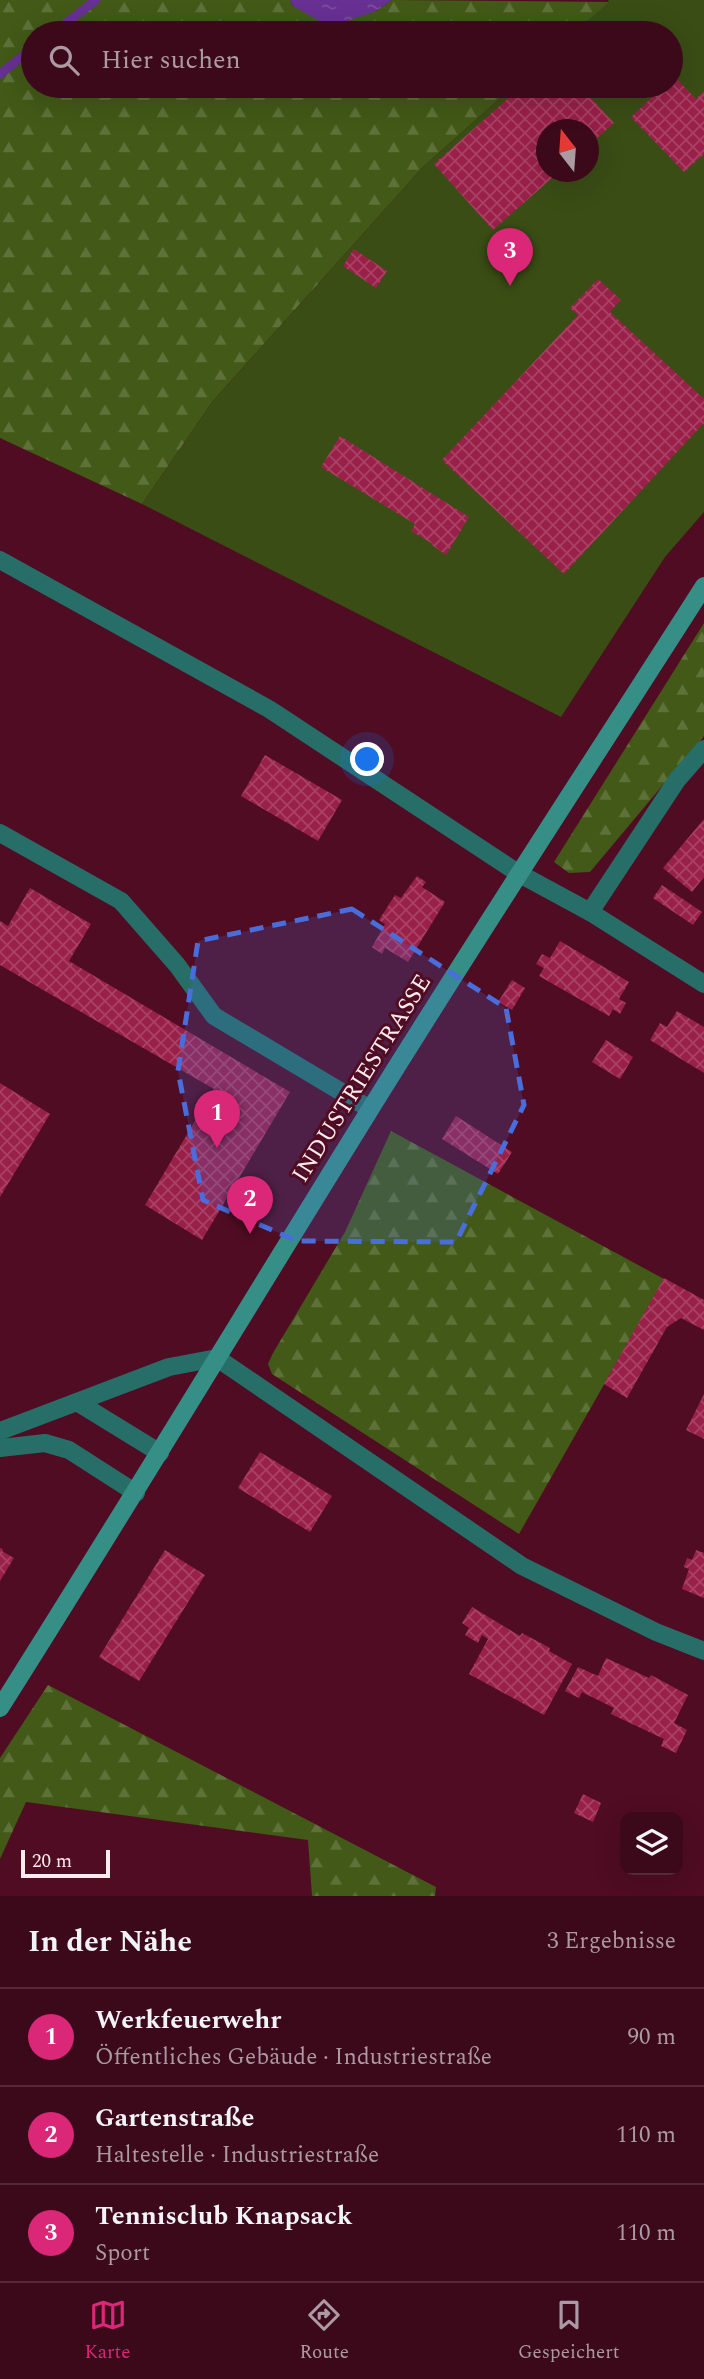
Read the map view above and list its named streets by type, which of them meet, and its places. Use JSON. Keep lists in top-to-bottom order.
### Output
{
  "streets": {
    "main road": ["INDUSTRIESTRASSE"]
  },
  "scale_bar": "20 m",
  "north": "top",
  "page": {
    "search": "Hier suchen",
    "pins": ["3", "1", "2"],
    "scale": "20 m",
    "heading": ["In der Nähe", "3 Ergebnisse"],
    "list": [
      {
        "mark": "1",
        "name": "Werkfeuerwehr",
        "note": "Öffentliches Gebäude · Industriestraße",
        "value": "90 m"
      },
      {
        "mark": "2",
        "name": "Gartenstraße",
        "note": "Haltestelle · Industriestraße",
        "value": "110 m"
      },
      {
        "mark": "3",
        "name": "Tennisclub Knapsack",
        "note": "Sport",
        "value": "110 m"
      }
    ],
    "nav": ["Karte", "Route", "Gespeichert"]
  }
}
